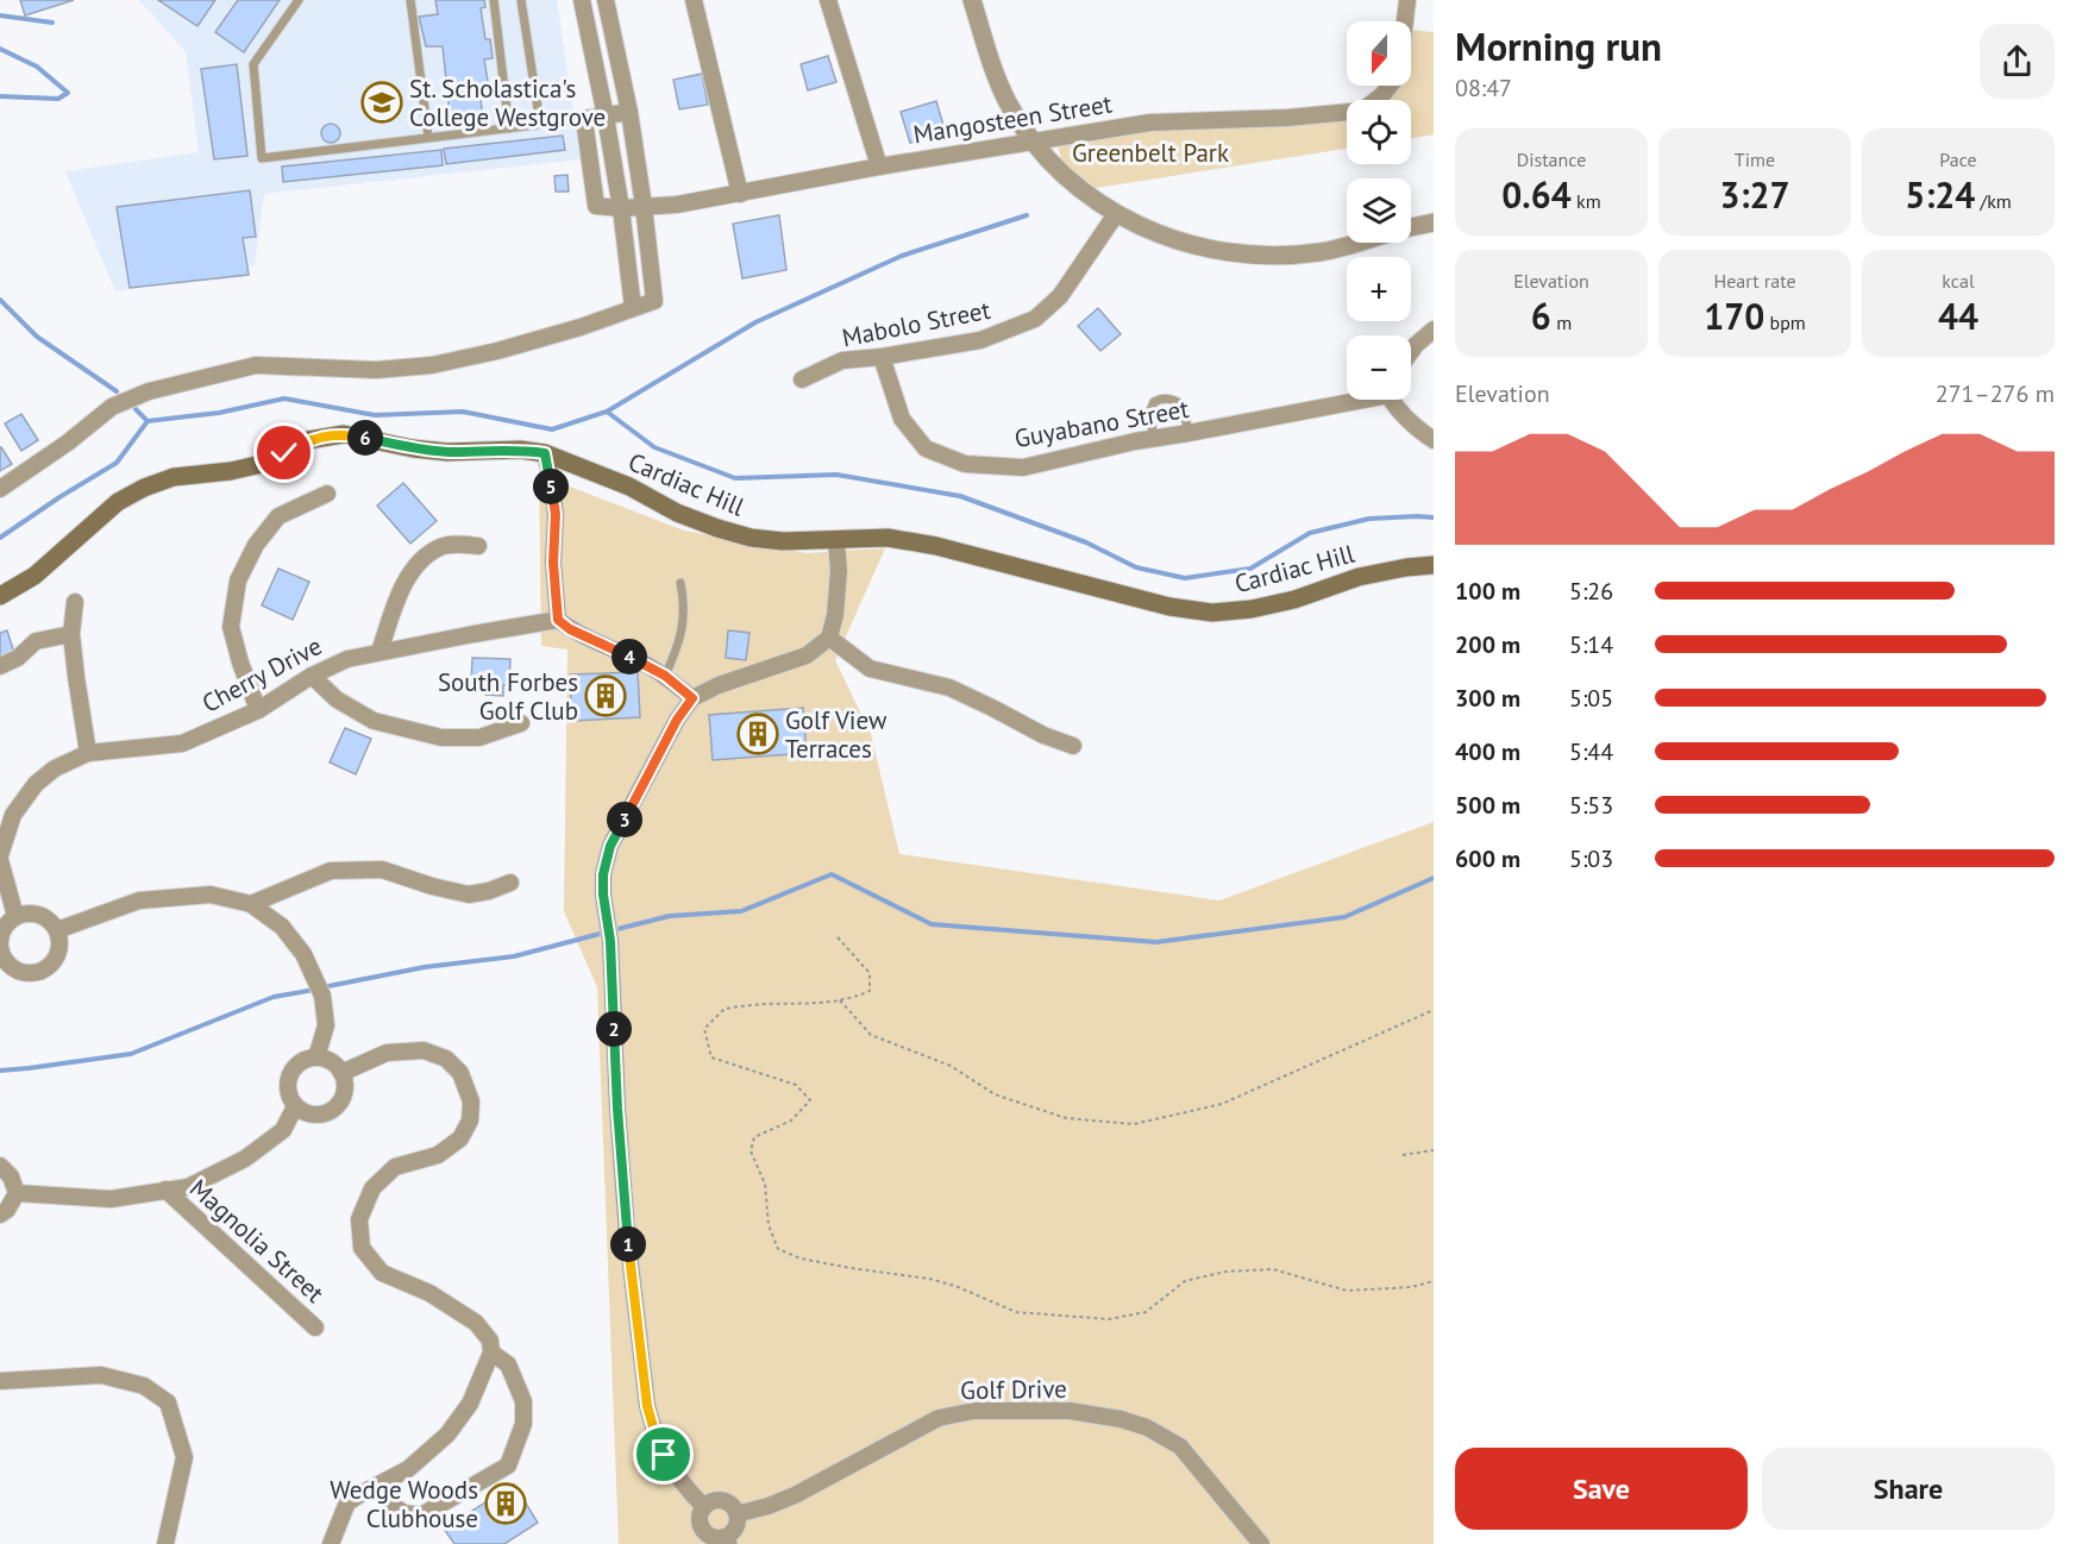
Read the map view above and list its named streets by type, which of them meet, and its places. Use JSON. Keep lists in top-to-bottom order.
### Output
{
  "streets": {
    "main road": ["Cardiac Hill"],
    "street": [
      "Mangosteen Street",
      "Mabolo Street",
      "Guyabano Street",
      "Cherry Drive",
      "Magnolia Street",
      "Golf Drive"
    ]
  },
  "crossings": [
    ["Mabolo Street", "Guyabano Street"]
  ],
  "parks": ["Greenbelt Park"],
  "places": {
    "school or university": ["St. Scholastica's College Westgrove"],
    "building": ["South Forbes Golf Club", "Golf View Terraces", "Wedge Woods Clubhouse"]
  },
  "north": "bottom",
  "page": {
    "heading": ["Morning run", "08:47"],
    "map_buttons": ["+", "−"],
    "stats": [
      ["Distance", "0.64 km"],
      ["Time", "3:27"],
      ["Pace", "5:24 /km"],
      ["Elevation", "6 m"],
      ["Heart rate", "170 bpm"],
      ["kcal", "44"]
    ],
    "chart": ["Elevation", "271–276 m"],
    "pins": [
      "6",
      "5",
      "4",
      "3",
      "2",
      "1"
    ],
    "list": [
      {
        "name": "100 m",
        "note": "5:26"
      },
      {
        "name": "200 m",
        "note": "5:14"
      },
      {
        "name": "300 m",
        "note": "5:05"
      },
      {
        "name": "400 m",
        "note": "5:44"
      },
      {
        "name": "500 m",
        "note": "5:53"
      },
      {
        "name": "600 m",
        "note": "5:03"
      }
    ],
    "buttons": ["Save", "Share"]
  }
}
